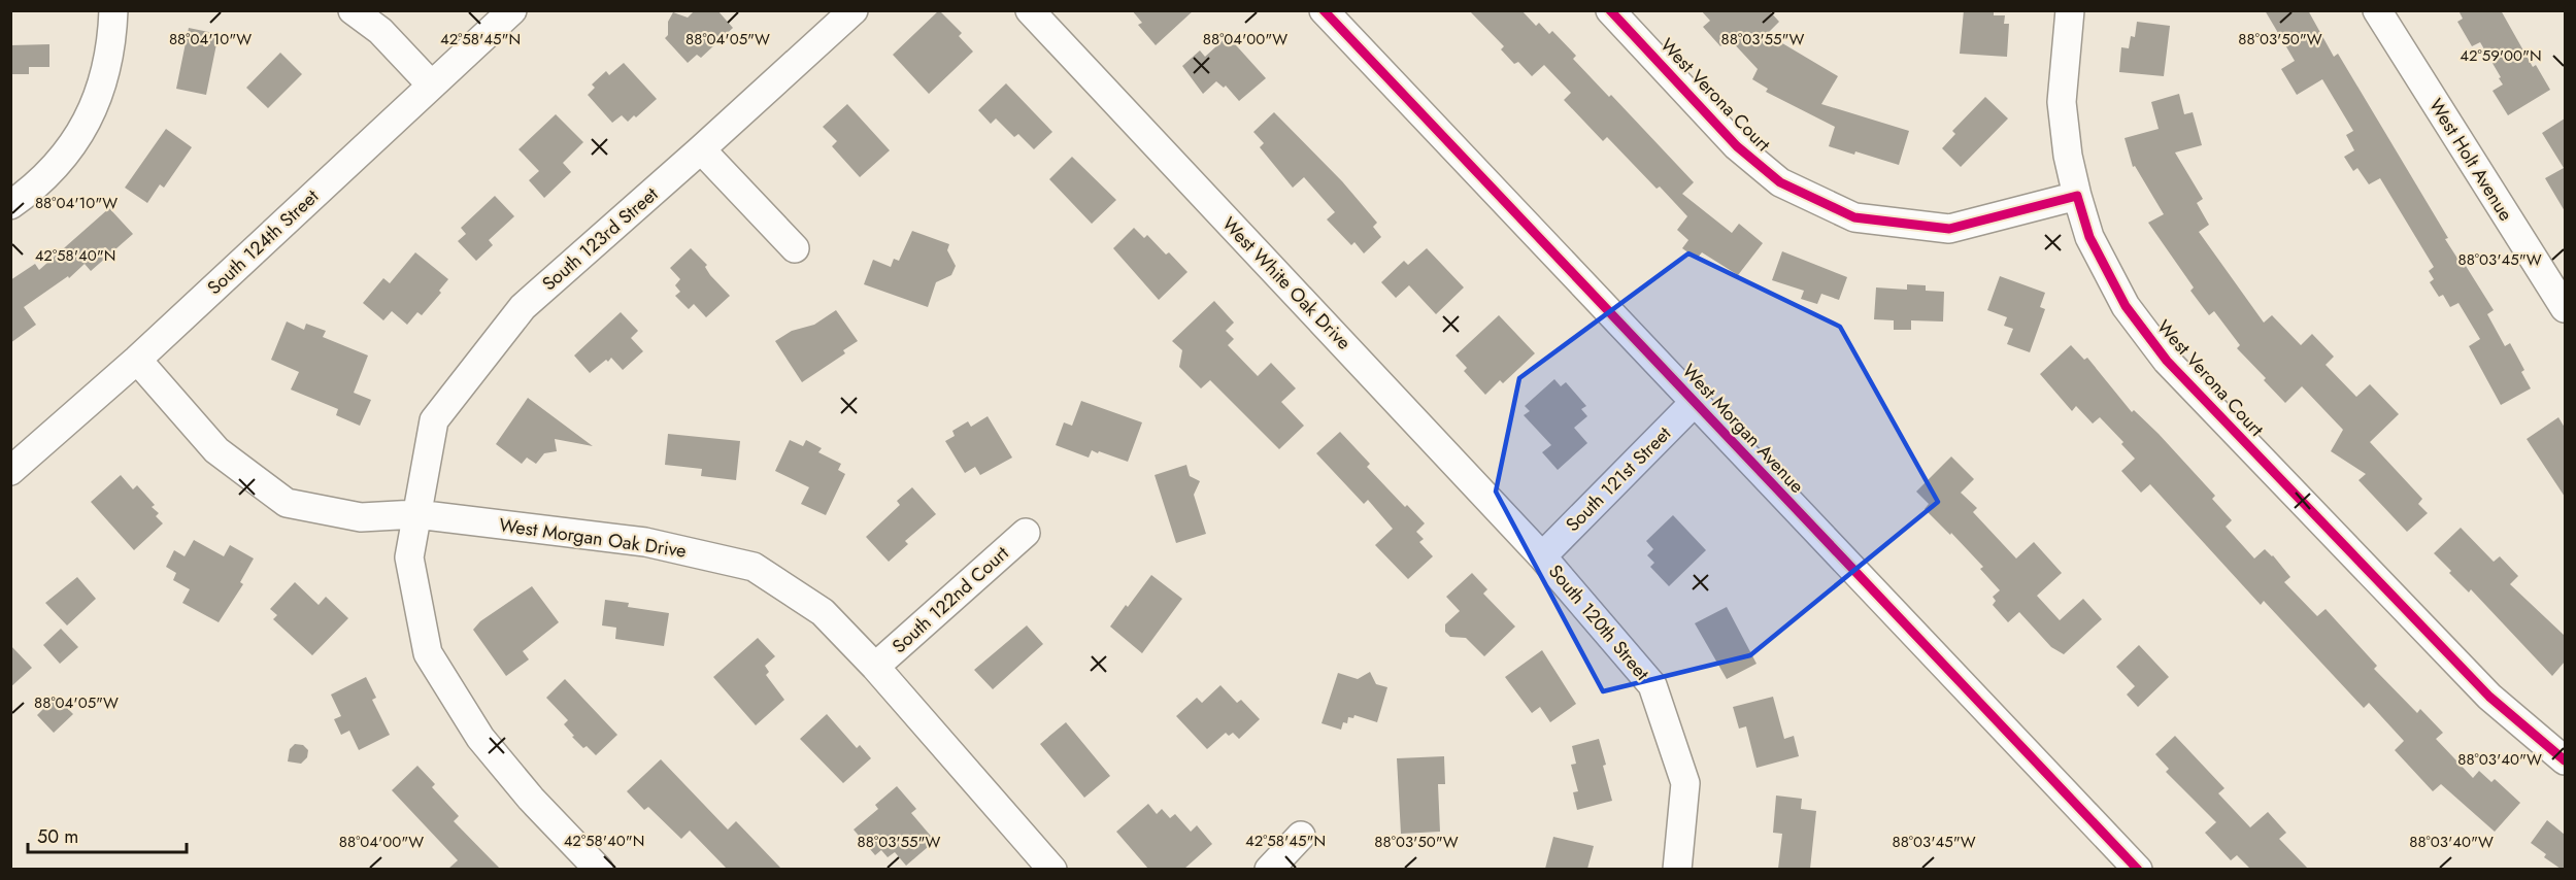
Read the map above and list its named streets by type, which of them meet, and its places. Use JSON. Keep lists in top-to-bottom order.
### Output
{
  "streets": {
    "street": [
      "West Verona Court",
      "West Holt Avenue",
      "South 123rd Street",
      "South 124th Street",
      "West White Oak Drive",
      "West Morgan Avenue",
      "South 121st Street",
      "West Morgan Oak Drive",
      "South 122nd Court",
      "South 120th Street"
    ]
  },
  "crossings": [
    ["South 123rd Street", "West Morgan Oak Drive"],
    ["South 124th Street", "West Morgan Oak Drive"],
    ["West White Oak Drive", "South 121st Street"],
    ["West White Oak Drive", "South 120th Street"],
    ["West Morgan Avenue", "South 121st Street"],
    ["South 121st Street", "South 120th Street"],
    ["West Morgan Oak Drive", "South 122nd Court"]
  ],
  "scale_bar": "50 m",
  "coordinates": [
    "88°04'10\"W",
    "88°04'05\"W",
    "88°04'00\"W",
    "88°03'55\"W",
    "88°03'50\"W",
    "42°58'45\"N",
    "42°59'00\"N",
    "42°58'40\"N",
    "88°03'45\"W",
    "88°03'40\"W"
  ]
}
